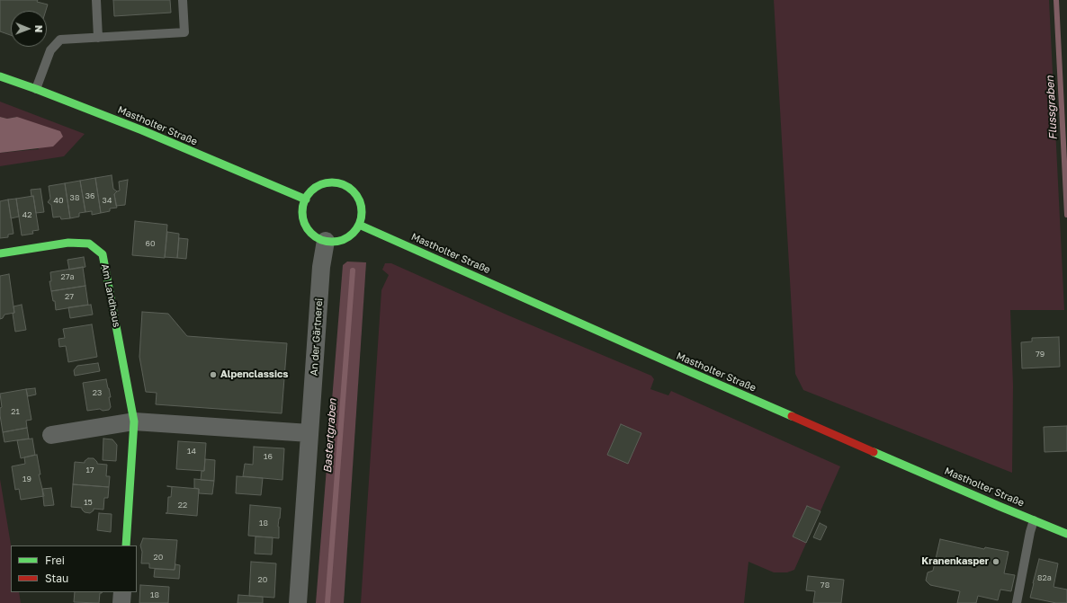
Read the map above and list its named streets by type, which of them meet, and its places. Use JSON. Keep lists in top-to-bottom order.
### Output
{
  "streets": {
    "street": ["Mastholter Straße", "Am Landhaus", "An der Gärtnerei"]
  },
  "crossings": [
    ["Mastholter Straße", "An der Gärtnerei"]
  ],
  "water": ["Flussgraben", "Bastertgraben"],
  "places": ["Alpenclassics", "Kranenkasper"],
  "house_numbers": [
    "36",
    "38",
    "40",
    "34",
    "42",
    "60",
    "27a",
    "27",
    "79",
    "23",
    "21",
    "14",
    "16",
    "17",
    "19",
    "15",
    "22",
    "18",
    "20",
    "82a",
    "20",
    "78",
    "18"
  ],
  "legend": ["Frei", "Stau"],
  "north": "right"
}
